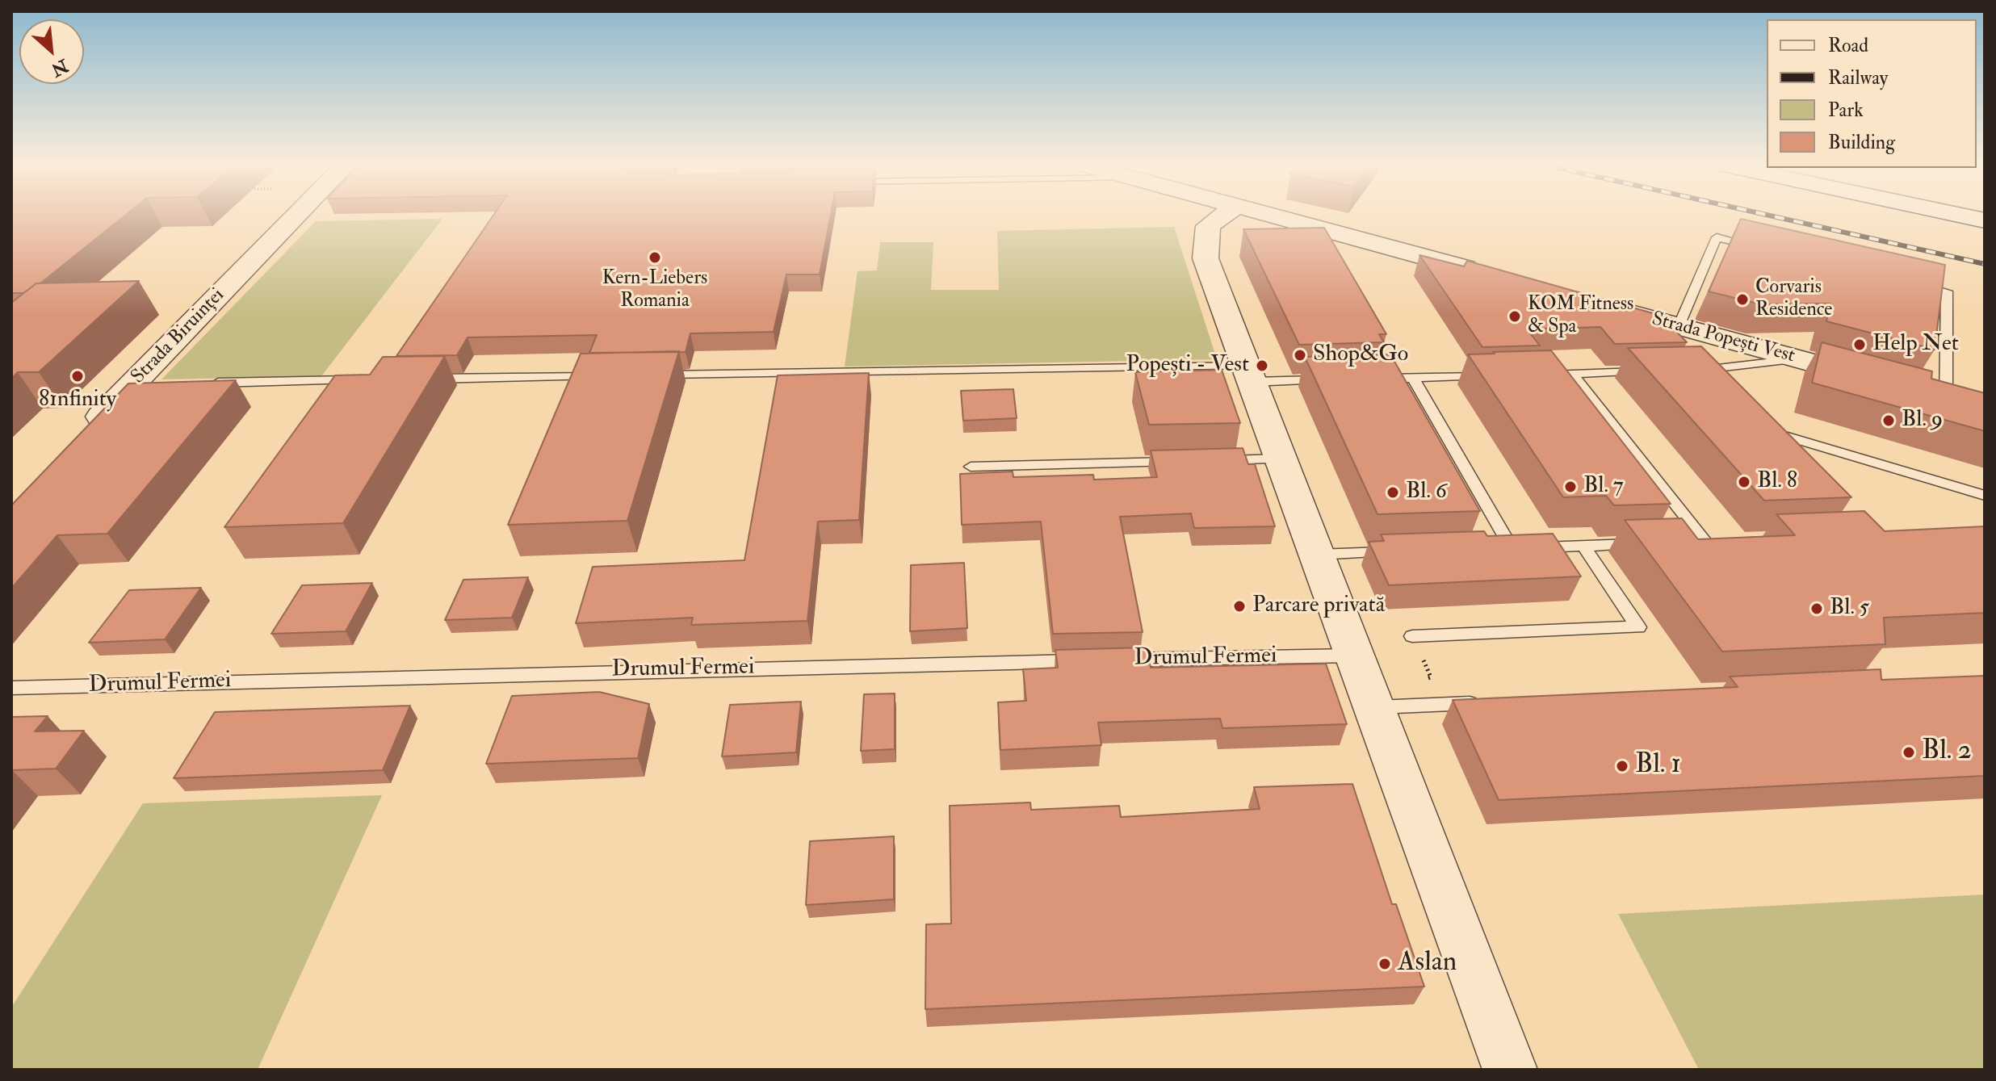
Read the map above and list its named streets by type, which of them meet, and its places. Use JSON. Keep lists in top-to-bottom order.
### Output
{
  "streets": {
    "street": ["Strada Biruinței", "Strada Popești Vest"],
    "lane": ["Drumul Fermei"]
  },
  "places": [
    "Kern-Liebers Romania",
    "Corvaris Residence",
    "KOM Fitness & Spa",
    "Help Net",
    "Shop&Go",
    "Popești - Vest",
    "81nfinity",
    "Bl. 9",
    "Bl. 8",
    "Bl. 7",
    "Bl. 6",
    "Parcare privată",
    "Bl. 5",
    "Bl. 2",
    "Bl. 1",
    "Aslan"
  ],
  "legend": [
    "Road",
    "Railway",
    "Park",
    "Building"
  ],
  "north": "bottom right"
}
